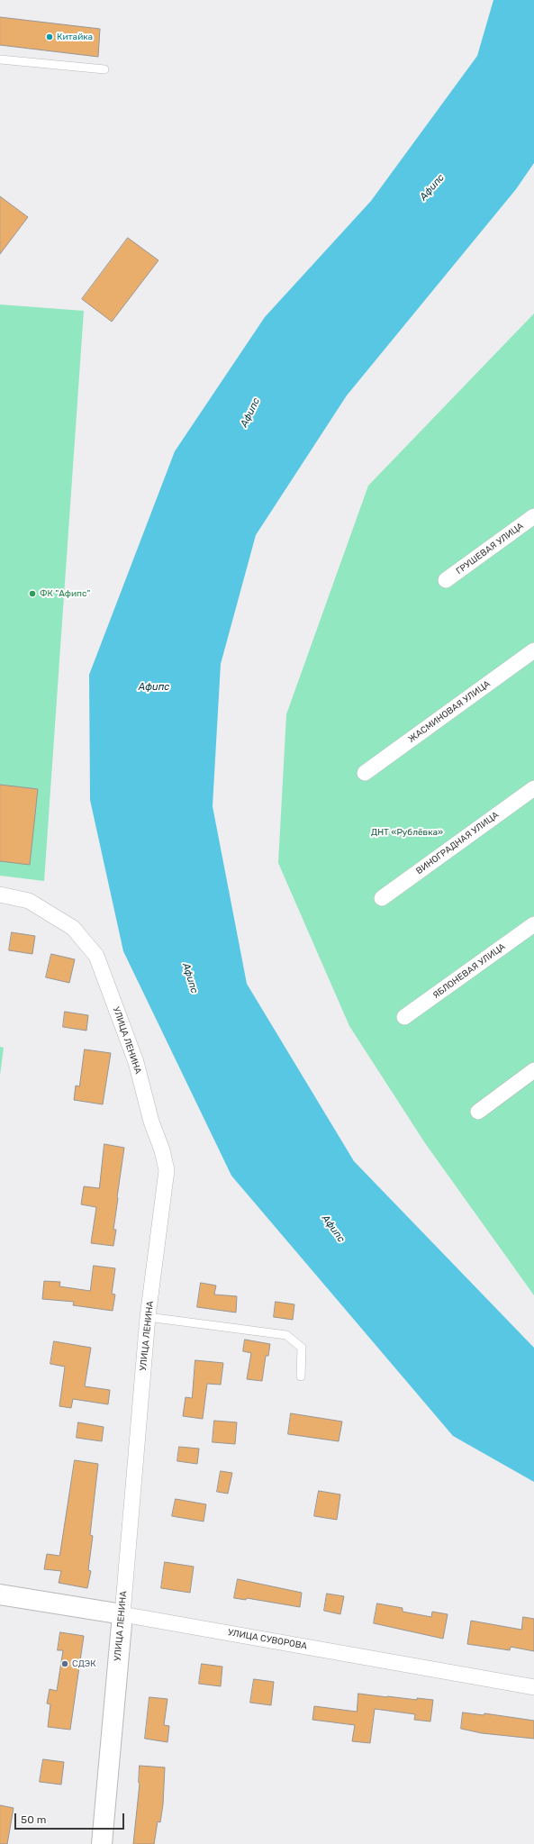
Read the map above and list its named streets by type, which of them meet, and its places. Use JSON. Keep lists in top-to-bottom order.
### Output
{
  "streets": {
    "street": [
      "ГРУШЕВАЯ УЛИЦА",
      "ЖАСМИНОВАЯ УЛИЦА",
      "ВИНОГРАДНАЯ УЛИЦА",
      "ЯБЛОНЕВАЯ УЛИЦА",
      "УЛИЦА ЛЕНИНА",
      "УЛИЦА СУВОРОВА"
    ]
  },
  "crossings": [
    ["УЛИЦА ЛЕНИНА", "УЛИЦА СУВОРОВА"]
  ],
  "water": ["Афипс"],
  "parks": ["ДНТ «Рублёвка»"],
  "places": ["Китайка", "ФК \"Афипс\"", "СДЭК"],
  "scale_bar": "50 m"
}
